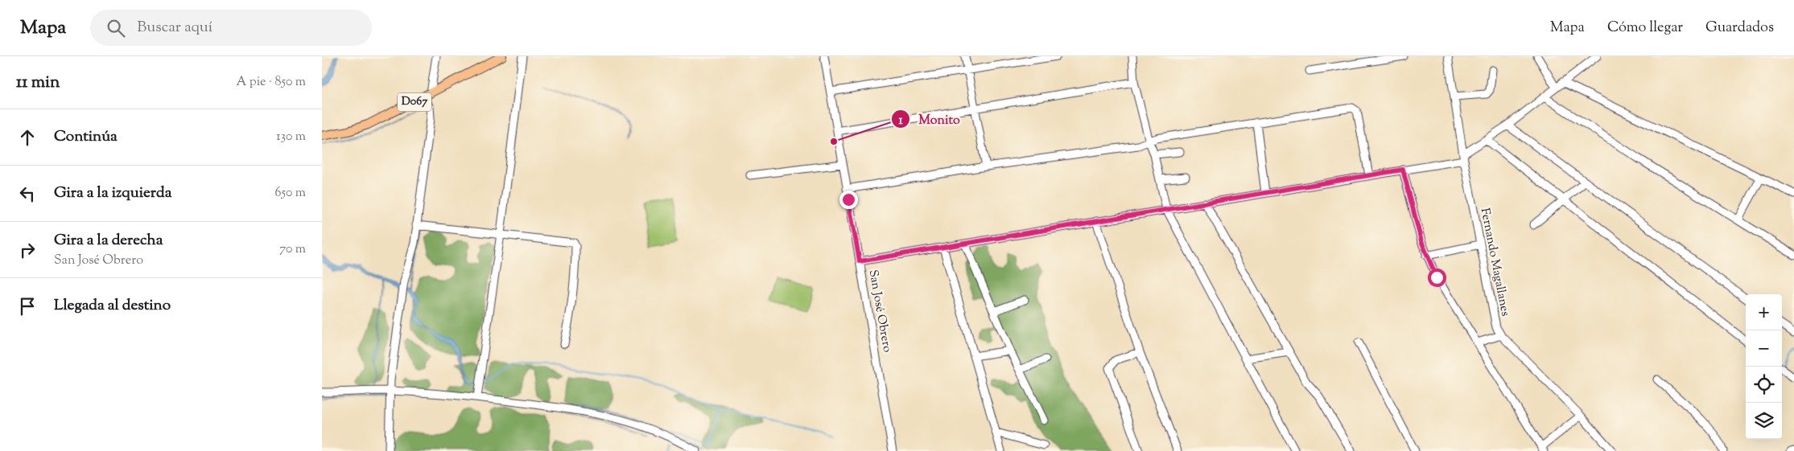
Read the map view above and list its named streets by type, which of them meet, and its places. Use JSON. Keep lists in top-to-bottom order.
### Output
{
  "streets": {
    "main road": ["D067"],
    "street": ["Fernando Magallanes", "San José Obrero"]
  },
  "places": ["Monito"],
  "page": {
    "header": "Mapa",
    "search": "Buscar aquí",
    "nav": ["Mapa", "Cómo llegar", "Guardados"],
    "heading": ["11 min", "A pie · 850 m"],
    "list": [
      ["Continúa", "130 m"],
      ["Gira a la izquierda", "650 m"],
      ["Gira a la derecha", "San José Obrero", "70 m"],
      "Llegada al destino"
    ],
    "map_buttons": ["+", "−"]
  }
}
